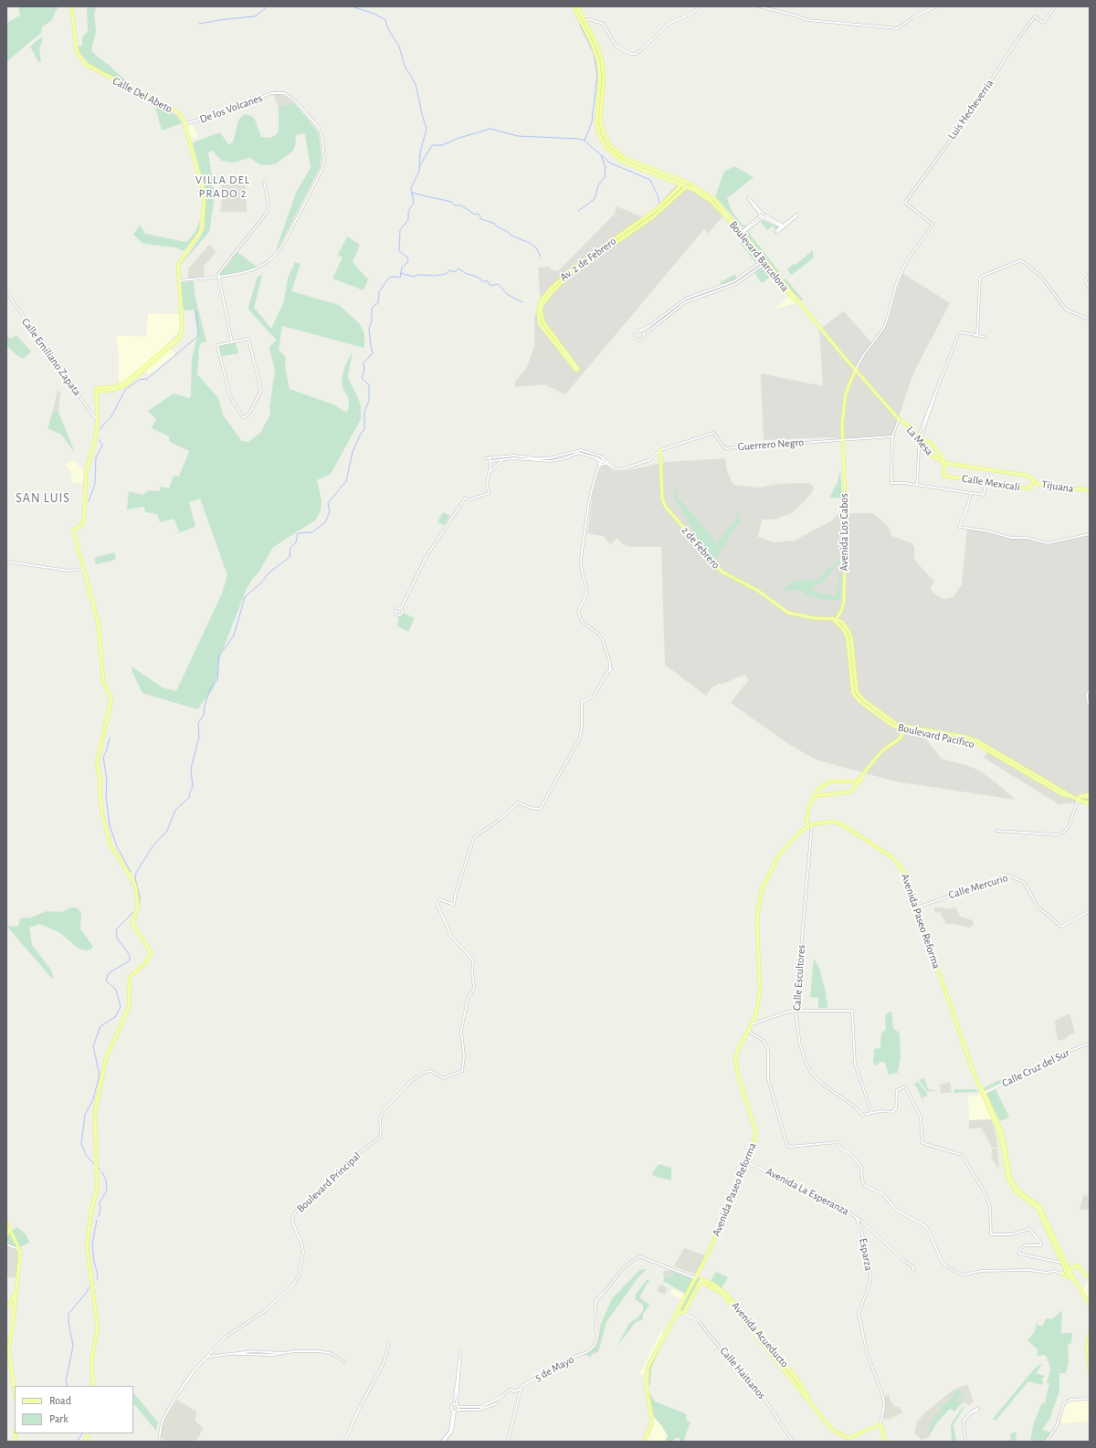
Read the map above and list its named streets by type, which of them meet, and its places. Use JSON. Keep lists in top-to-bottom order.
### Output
{
  "streets": {
    "main road": [
      "Calle Del Abeto",
      "Boulevard Barcelona",
      "Av. 2 de Febrero",
      "La Mesa",
      "Calle Mexicali",
      "Tijuana",
      "Avenida Los Cabos",
      "2 de Febrero",
      "Boulevard Pacífico",
      "Avenida Paseo Reforma",
      "Avenida Acueducto"
    ],
    "street": [
      "De los Volcanes",
      "Luis Hecheverria",
      "Calle Emiliano Zapata",
      "Guerrero Negro",
      "Calle Mercurio",
      "Calle Escultores",
      "Calle Cruz del Sur",
      "Boulevard Principal",
      "Avenida La Esperanza",
      "Esparza",
      "5 de Mayo",
      "Calle Haitianos"
    ]
  },
  "crossings": [
    ["Calle Del Abeto", "De los Volcanes"],
    ["Calle Del Abeto", "Calle Emiliano Zapata"],
    ["Luis Hecheverria", "Boulevard Barcelona"],
    ["Luis Hecheverria", "La Mesa"],
    ["Luis Hecheverria", "Avenida Los Cabos"],
    ["Boulevard Barcelona", "La Mesa"],
    ["Boulevard Barcelona", "Avenida Los Cabos"],
    ["La Mesa", "Calle Mexicali"],
    ["La Mesa", "Tijuana"],
    ["La Mesa", "Avenida Los Cabos"],
    ["Guerrero Negro", "Avenida Los Cabos"],
    ["Guerrero Negro", "2 de Febrero"],
    ["Calle Mexicali", "Tijuana"],
    ["Avenida Los Cabos", "2 de Febrero"],
    ["Avenida Los Cabos", "Boulevard Pacífico"],
    ["2 de Febrero", "Boulevard Pacífico"],
    ["Calle Mercurio", "Avenida Paseo Reforma"],
    ["Avenida Paseo Reforma", "Calle Escultores"],
    ["Avenida Paseo Reforma", "Calle Cruz del Sur"],
    ["Avenida Paseo Reforma", "Avenida La Esperanza"],
    ["Avenida Paseo Reforma", "5 de Mayo"],
    ["Avenida La Esperanza", "Esparza"],
    ["Esparza", "Avenida Acueducto"],
    ["Avenida Acueducto", "Calle Haitianos"]
  ],
  "districts": ["VILLA DEL PRADO 2", "SAN LUIS"],
  "legend": ["Road", "Park"]
}
